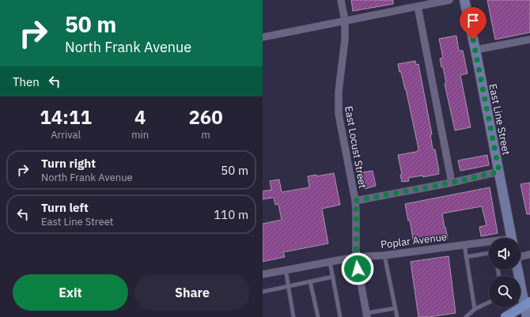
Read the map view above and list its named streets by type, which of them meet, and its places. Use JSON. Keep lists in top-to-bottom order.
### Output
{
  "streets": {
    "street": ["East Line Street", "East Locust Street", "Poplar Avenue"]
  },
  "crossings": [
    ["East Locust Street", "Poplar Avenue"]
  ],
  "page": {
    "turn": ["50 m", "North Frank Avenue"],
    "then": "Then",
    "eta": [
      "14:11",
      "Arrival",
      "4",
      "min",
      "260",
      "m"
    ],
    "list": [
      {
        "name": "Turn right",
        "note": "North Frank Avenue",
        "value": "50 m"
      },
      {
        "name": "Turn left",
        "note": "East Line Street",
        "value": "110 m"
      }
    ],
    "buttons": ["Exit", "Share"]
  }
}
